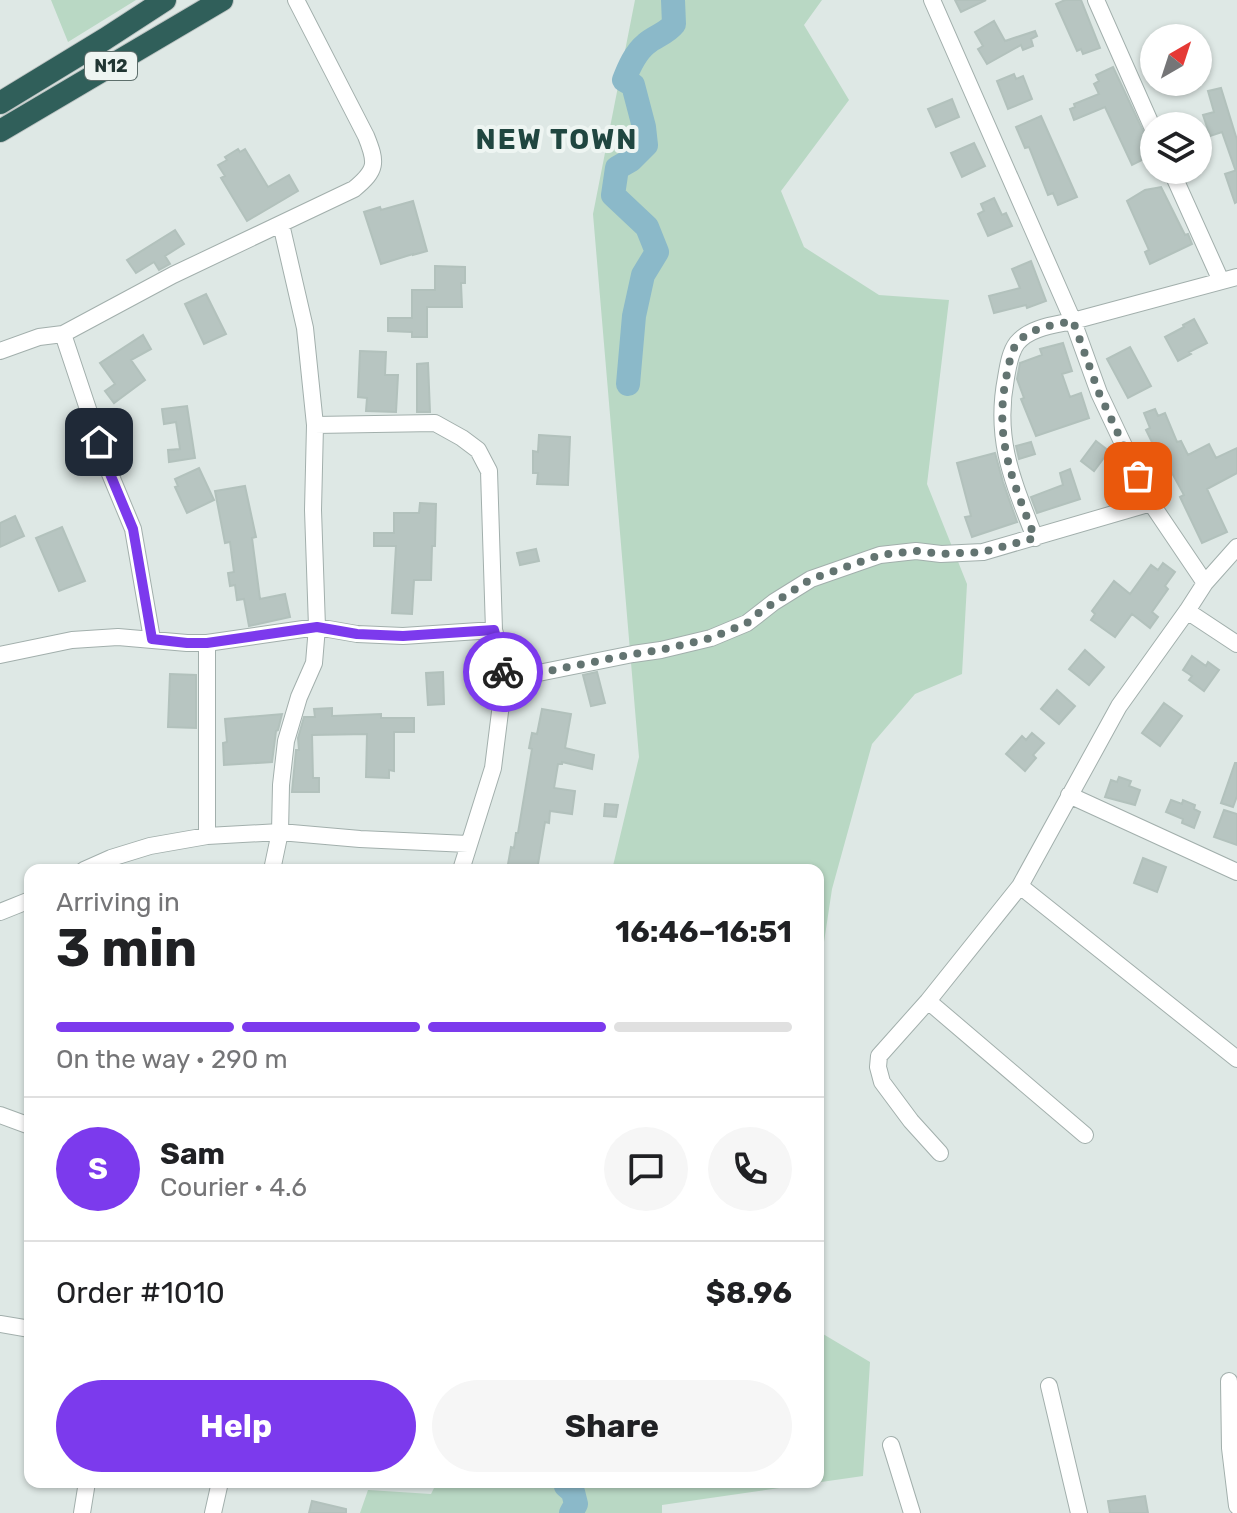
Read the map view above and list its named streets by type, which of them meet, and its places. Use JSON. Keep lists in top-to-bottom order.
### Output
{
  "streets": {
    "highway": ["N12"]
  },
  "districts": ["NEW TOWN"],
  "north": "top right",
  "page": {
    "heading": ["3 min", "Arriving in", "16:46–16:51"],
    "panel": [
      "Sam",
      "Courier · 4.6",
      "Order #1010",
      "$8.96"
    ],
    "bar": "On the way · 290 m",
    "round": "S",
    "buttons": ["Help", "Share"]
  }
}
